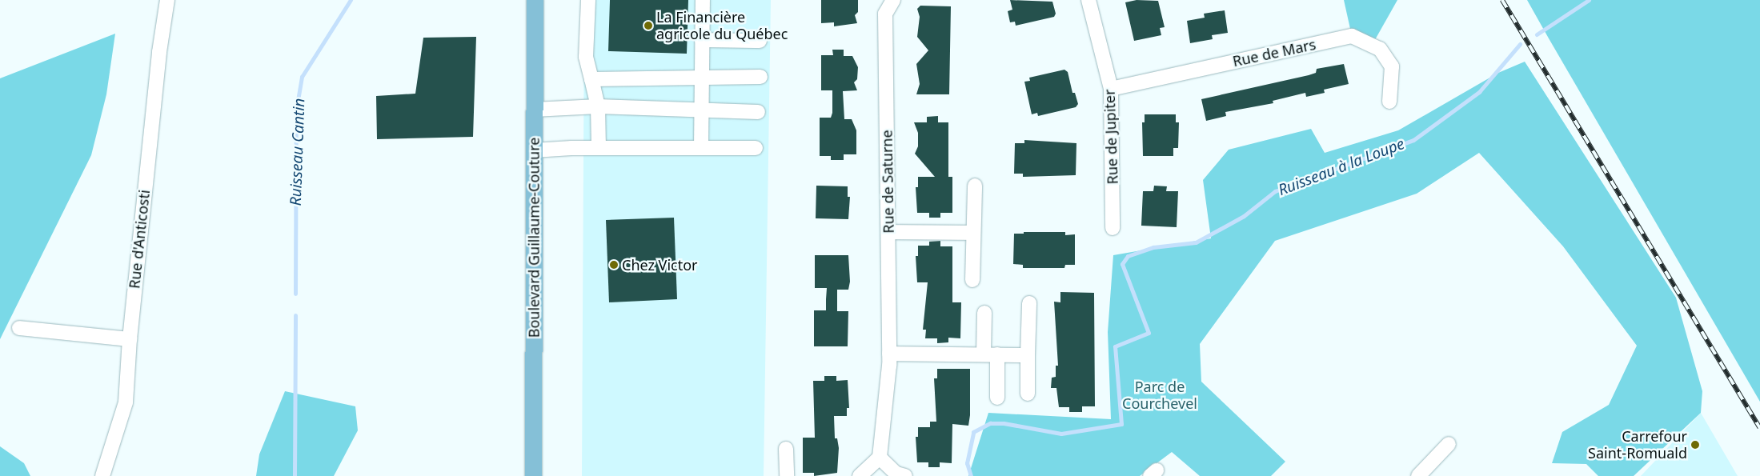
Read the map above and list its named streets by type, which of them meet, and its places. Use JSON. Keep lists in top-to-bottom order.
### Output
{
  "streets": {
    "main road": ["Boulevard Guillaume-Couture"],
    "street": [
      "Rue de Mars",
      "Rue de Jupiter",
      "Rue de Saturne",
      "Rue d'Anticosti"
    ]
  },
  "crossings": [
    ["Rue de Mars", "Rue de Jupiter"]
  ],
  "water": ["Ruisseau Cantin", "Ruisseau à la Loupe"],
  "parks": ["Parc de Courchevel"],
  "places": ["La Financière agricole du Québec", "Chez Victor", "Carrefour Saint-Romuald"]
}
